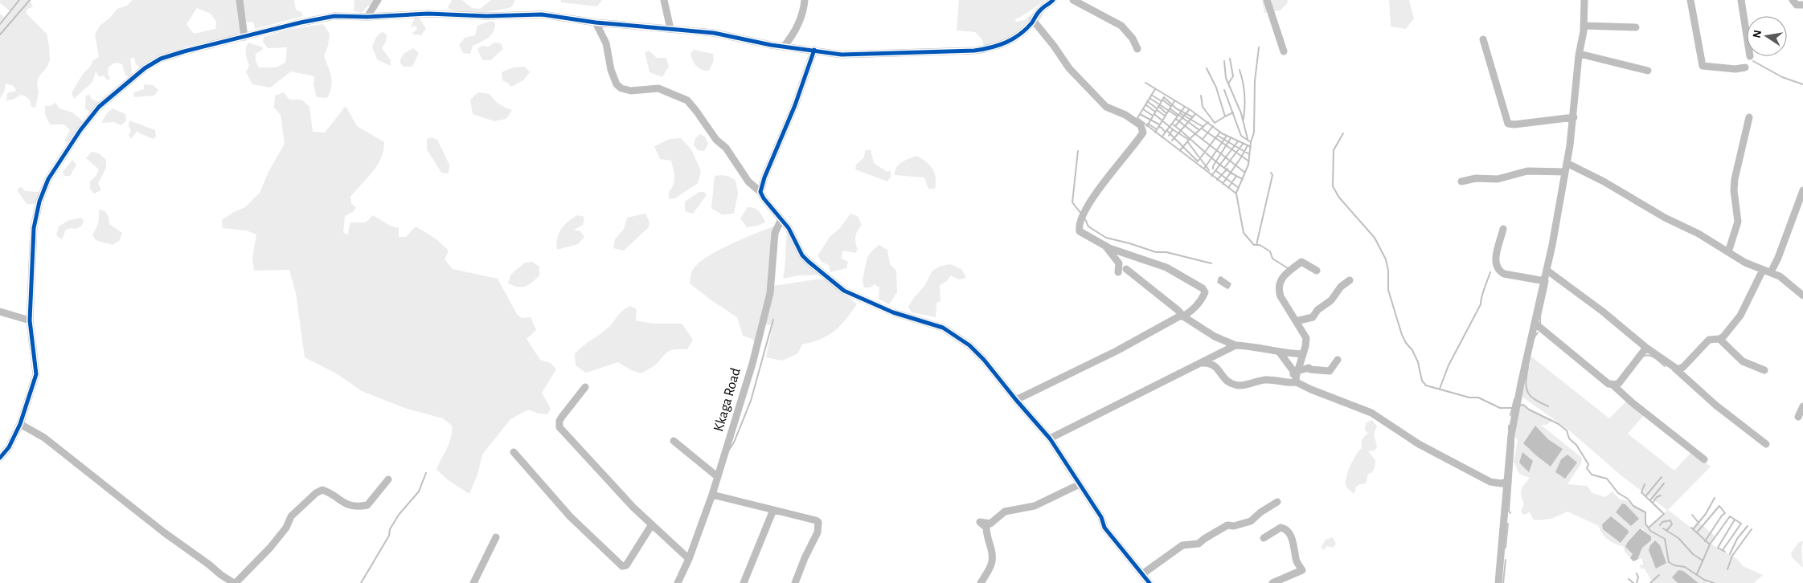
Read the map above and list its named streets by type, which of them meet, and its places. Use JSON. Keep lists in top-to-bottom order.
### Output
{
  "streets": {
    "street": ["Kkaga Road"]
  },
  "north": "left"
}
